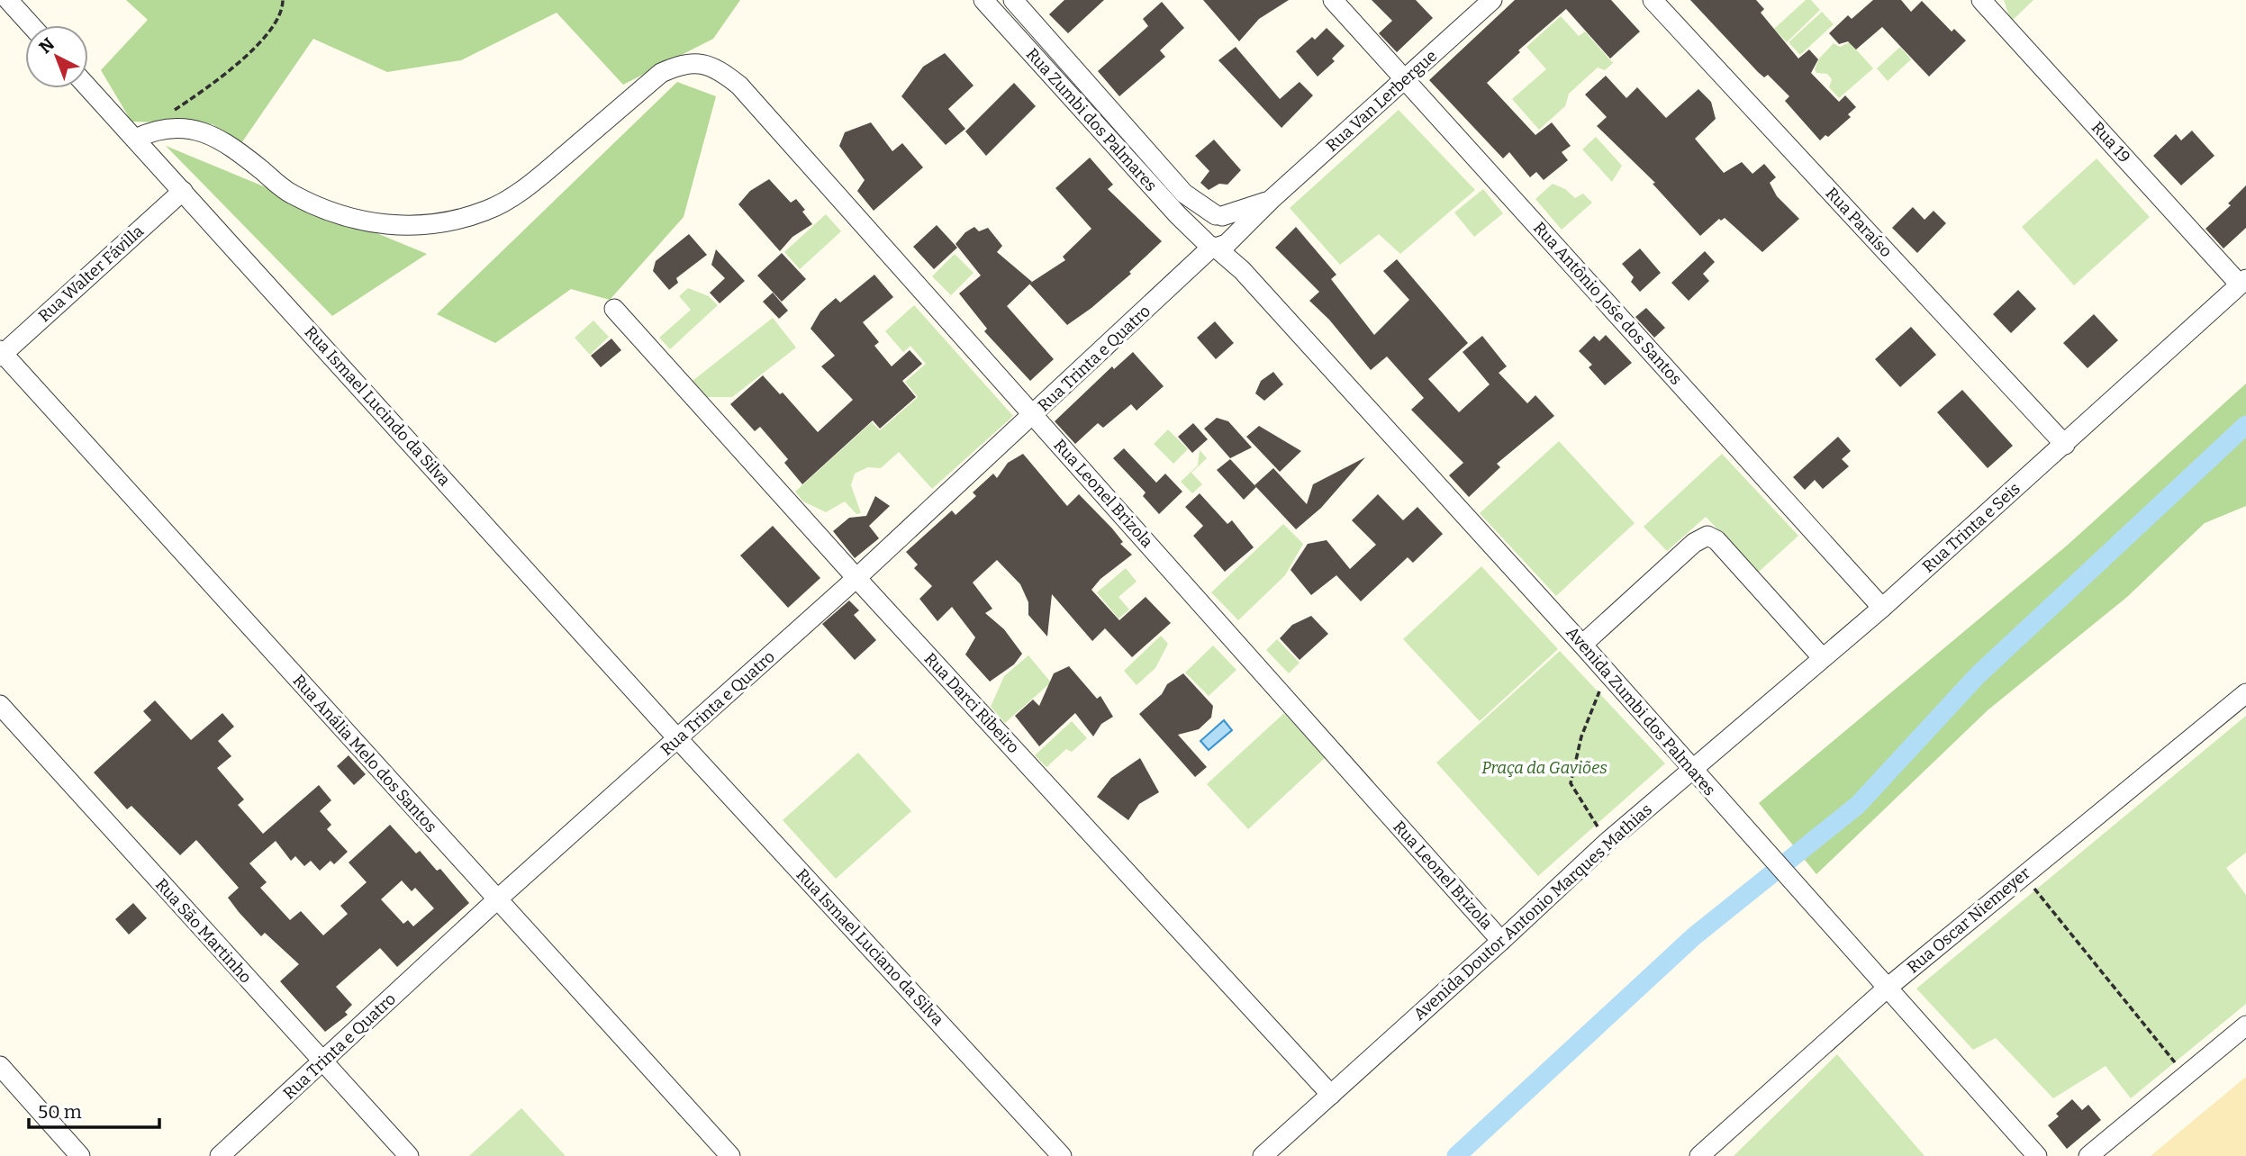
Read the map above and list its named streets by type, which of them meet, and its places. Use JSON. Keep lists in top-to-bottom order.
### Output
{
  "streets": {
    "street": [
      "Rua Van Lerbergue",
      "Rua Zumbi dos Palmares",
      "Rua 19",
      "Rua Paraíso",
      "Rua Walter Fávilla",
      "Rua Antônio Jośe dos Santos",
      "Rua Trinta e Quatro",
      "Rua Ismael Lucindo da Silva",
      "Rua Leonel Brizola",
      "Rua Trinta e Seis",
      "Rua Darci Ribeiro",
      "Avenida Zumbi dos Palmares",
      "Rua Anália Melo dos Santos",
      "Avenida Doutor Antonio Marques Mathias",
      "Rua Oscar Niemeyer",
      "Rua São Martinho",
      "Rua Ismael Luciano da Silva"
    ]
  },
  "crossings": [
    ["Rua Van Lerbergue", "Rua Zumbi dos Palmares"],
    ["Rua Van Lerbergue", "Rua Antônio Jośe dos Santos"],
    ["Rua Van Lerbergue", "Rua Trinta e Quatro"],
    ["Rua Van Lerbergue", "Avenida Zumbi dos Palmares"],
    ["Rua Zumbi dos Palmares", "Rua Trinta e Quatro"],
    ["Rua Zumbi dos Palmares", "Avenida Zumbi dos Palmares"],
    ["Rua 19", "Rua Trinta e Seis"],
    ["Rua Paraíso", "Rua Trinta e Seis"],
    ["Rua Walter Fávilla", "Rua Ismael Lucindo da Silva"],
    ["Rua Walter Fávilla", "Rua Anália Melo dos Santos"],
    ["Rua Antônio Jośe dos Santos", "Rua Trinta e Seis"],
    ["Rua Trinta e Quatro", "Rua Ismael Lucindo da Silva"],
    ["Rua Trinta e Quatro", "Rua Leonel Brizola"],
    ["Rua Trinta e Quatro", "Rua Darci Ribeiro"],
    ["Rua Trinta e Quatro", "Avenida Zumbi dos Palmares"],
    ["Rua Trinta e Quatro", "Rua Anália Melo dos Santos"],
    ["Rua Trinta e Quatro", "Rua São Martinho"],
    ["Rua Trinta e Quatro", "Rua Ismael Luciano da Silva"],
    ["Rua Ismael Lucindo da Silva", "Rua Leonel Brizola"],
    ["Rua Ismael Lucindo da Silva", "Rua Ismael Luciano da Silva"],
    ["Rua Leonel Brizola", "Avenida Doutor Antonio Marques Mathias"],
    ["Rua Trinta e Seis", "Avenida Zumbi dos Palmares"],
    ["Rua Trinta e Seis", "Avenida Doutor Antonio Marques Mathias"],
    ["Rua Darci Ribeiro", "Avenida Doutor Antonio Marques Mathias"],
    ["Avenida Zumbi dos Palmares", "Avenida Doutor Antonio Marques Mathias"],
    ["Avenida Zumbi dos Palmares", "Rua Oscar Niemeyer"]
  ],
  "parks": ["Praça da Gaviões"],
  "scale_bar": "50 m",
  "north": "top left"
}
